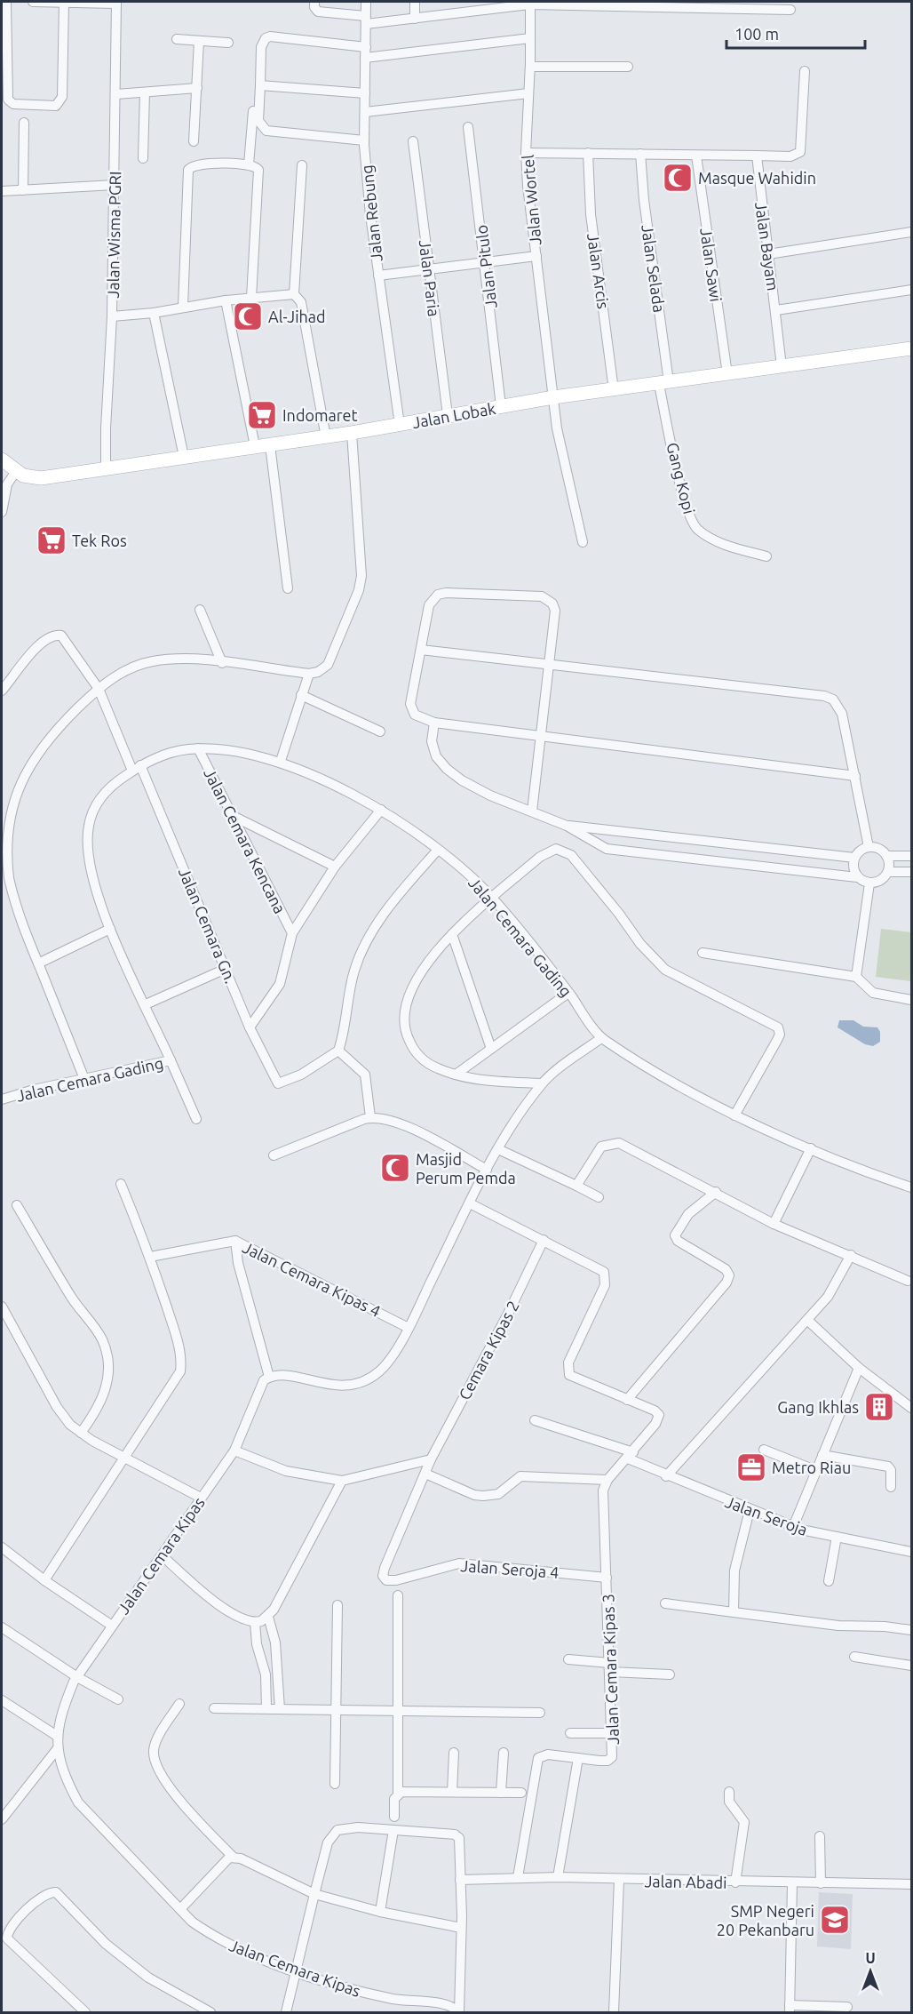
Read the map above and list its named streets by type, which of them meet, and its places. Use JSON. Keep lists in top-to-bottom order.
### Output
{
  "streets": {
    "main road": ["Jalan Lobak"],
    "street": [
      "Jalan Wortel",
      "Jalan Rebung",
      "Jalan Wisma PGRI",
      "Jalan Bayam",
      "Jalan Sawi",
      "Jalan Pitulo",
      "Jalan Selada",
      "Jalan Arcis",
      "Jalan Paria",
      "Gang Kopi",
      "Jalan Cemara Kencana",
      "Jalan Cemara Gn.",
      "Jalan Cemara Gading",
      "Jalan Cemara Kipas 4",
      "Cemara Kipas 2",
      "Jalan Seroja",
      "Jalan Cemara Kipas",
      "Jalan Seroja 4",
      "Jalan Cemara Kipas 3",
      "Jalan Abadi"
    ]
  },
  "crossings": [
    ["Jalan Wortel", "Jalan Lobak"],
    ["Jalan Rebung", "Jalan Lobak"],
    ["Jalan Wisma PGRI", "Jalan Lobak"],
    ["Jalan Bayam", "Jalan Lobak"],
    ["Jalan Sawi", "Jalan Lobak"],
    ["Jalan Pitulo", "Jalan Lobak"],
    ["Jalan Selada", "Jalan Lobak"],
    ["Jalan Selada", "Gang Kopi"],
    ["Jalan Arcis", "Jalan Lobak"],
    ["Jalan Paria", "Jalan Lobak"],
    ["Jalan Lobak", "Gang Kopi"],
    ["Jalan Cemara Kencana", "Jalan Cemara Gading"],
    ["Jalan Cemara Gn.", "Jalan Cemara Gading"],
    ["Cemara Kipas 2", "Jalan Seroja 4"],
    ["Jalan Seroja 4", "Jalan Cemara Kipas 3"],
    ["Jalan Cemara Kipas 3", "Jalan Abadi"]
  ],
  "places": {
    "mosque": ["Masque Wahidin", "Al-Jihad", "Masjid Perum Pemda"],
    "supermarket": ["Indomaret", "Tek Ros"],
    "building": ["Gang Ikhlas"],
    "office": ["Metro Riau"],
    "school or university": ["SMP Negeri 20 Pekanbaru"]
  },
  "scale_bar": "100 m",
  "north": "top"
}
